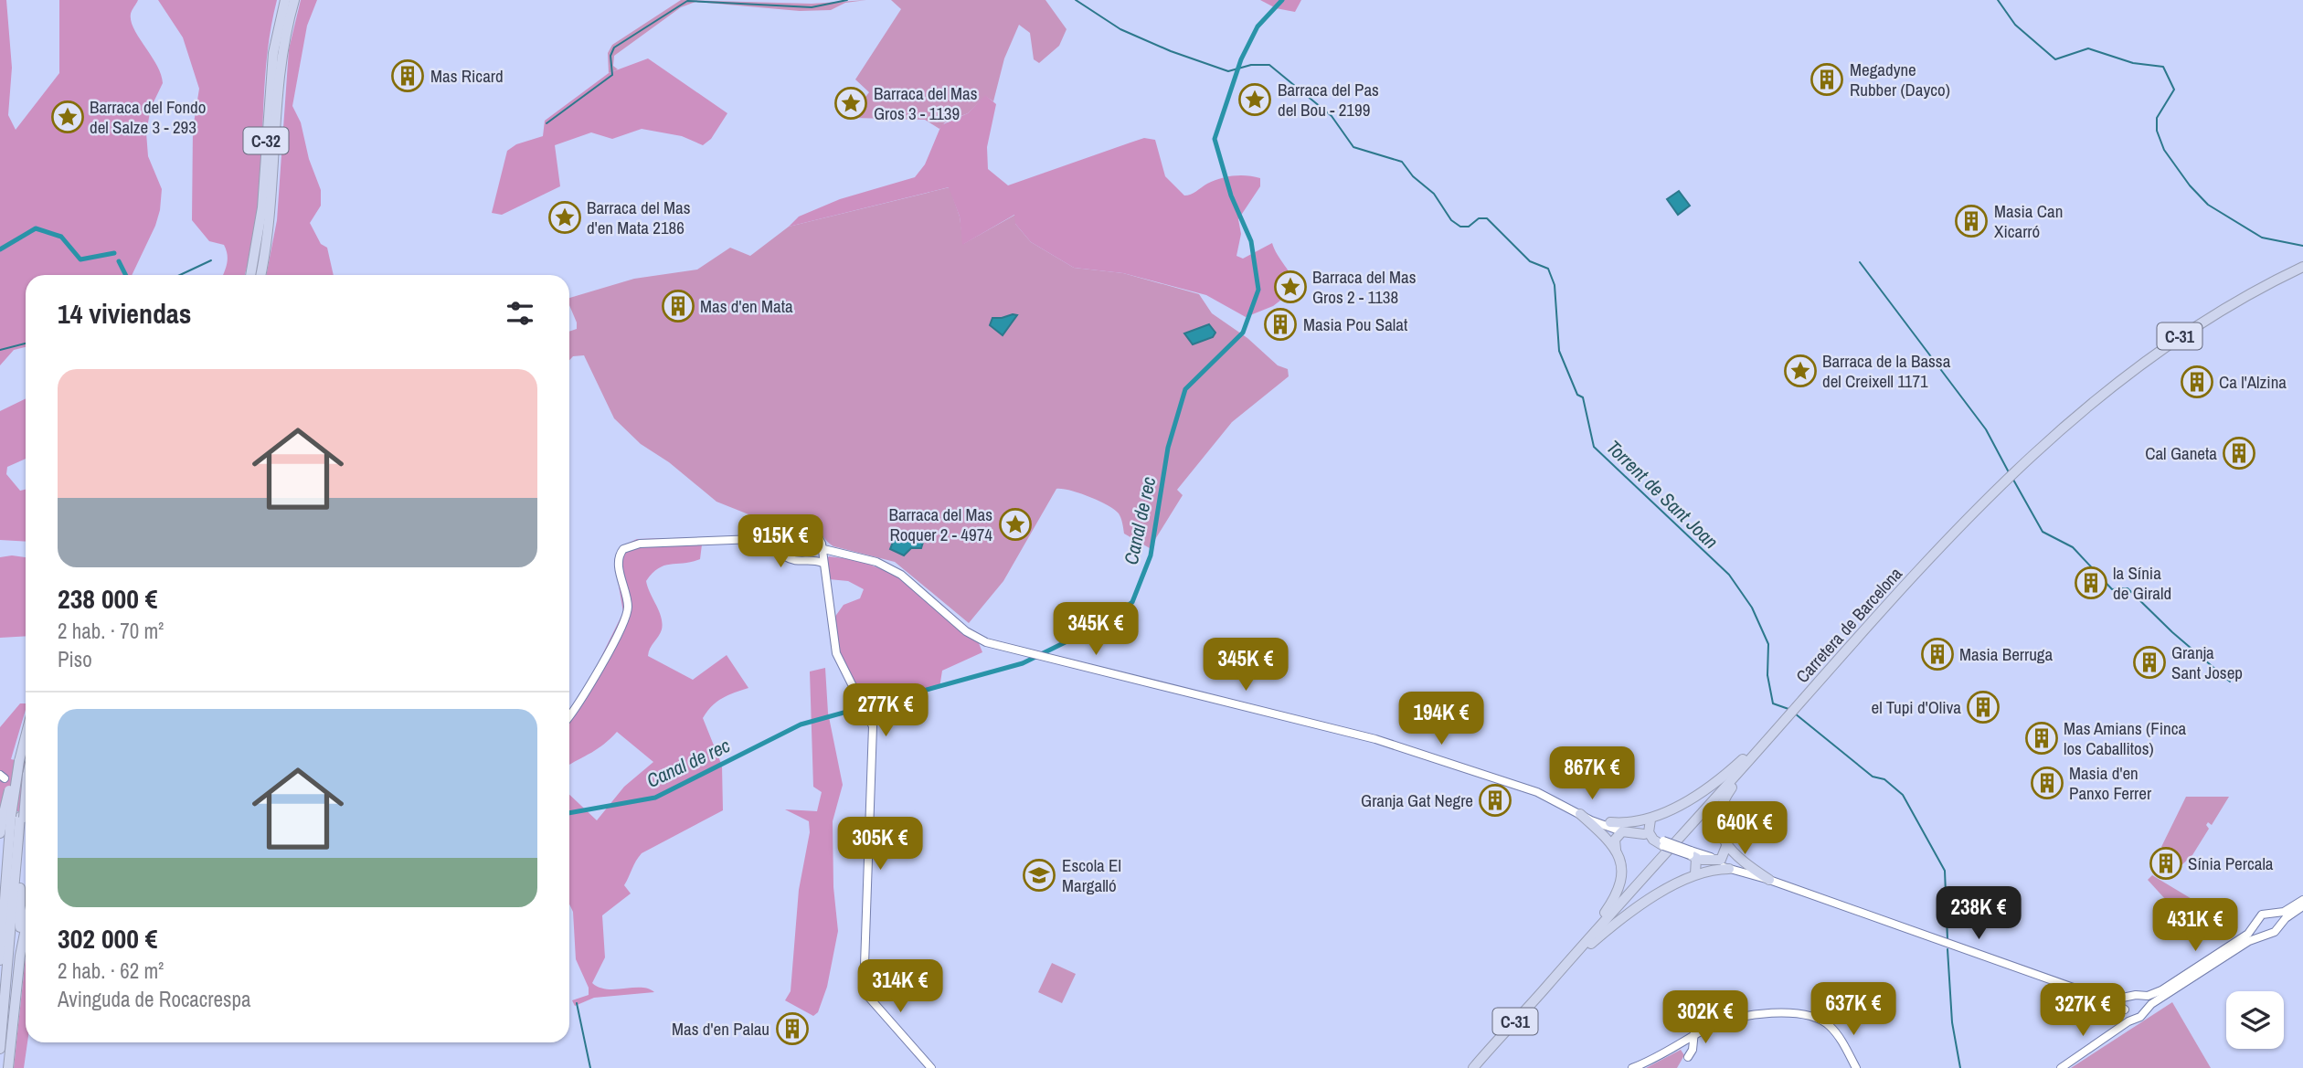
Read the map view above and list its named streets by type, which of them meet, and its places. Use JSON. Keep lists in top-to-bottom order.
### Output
{
  "streets": {
    "highway": ["C-32", "C-31", "Carretera de Barcelona"]
  },
  "water": ["Torrent de Sant Joan", "Canal de rec"],
  "places": {
    "building": [
      "Mas Ricard",
      "Megadyne Rubber (Dayco)",
      "Masia Can Xicarró",
      "Mas d'en Mata",
      "Masia Pou Salat",
      "Ca l'Alzina",
      "Cal Ganeta",
      "la Sínia de Girald",
      "Masia Berruga",
      "Granja Sant Josep",
      "el Tupi d'Oliva",
      "Mas Amians (Finca los Caballitos)",
      "Masia d'en Panxo Ferrer",
      "Granja Gat Negre",
      "Sínia Percala",
      "Mas d'en Palau"
    ],
    "place": [
      "Barraca del Pas del Bou - 2199",
      "Barraca del Mas Gros 3 - 1139",
      "Barraca del Fondo del Salze 3 - 293",
      "Barraca del Mas d'en Mata 2186",
      "Barraca del Mas Gros 2 - 1138",
      "Barraca de la Bassa del Creixell 1171",
      "Barraca del Mas Roquer 2 - 4974"
    ],
    "school or university": ["Escola El Margalló"]
  },
  "page": {
    "heading": "14 viviendas",
    "list": [
      {
        "name": "238 000 €",
        "note": "2 hab. · 70 m² · Piso"
      },
      {
        "name": "302 000 €",
        "note": "2 hab. · 62 m² · Avinguda de Rocacrespa"
      }
    ],
    "price": [
      "915K €",
      "345K €",
      "345K €",
      "277K €",
      "194K €",
      "867K €",
      "640K €",
      "305K €",
      "238K €",
      "431K €",
      "314K €",
      "637K €",
      "327K €",
      "302K €"
    ]
  }
}
